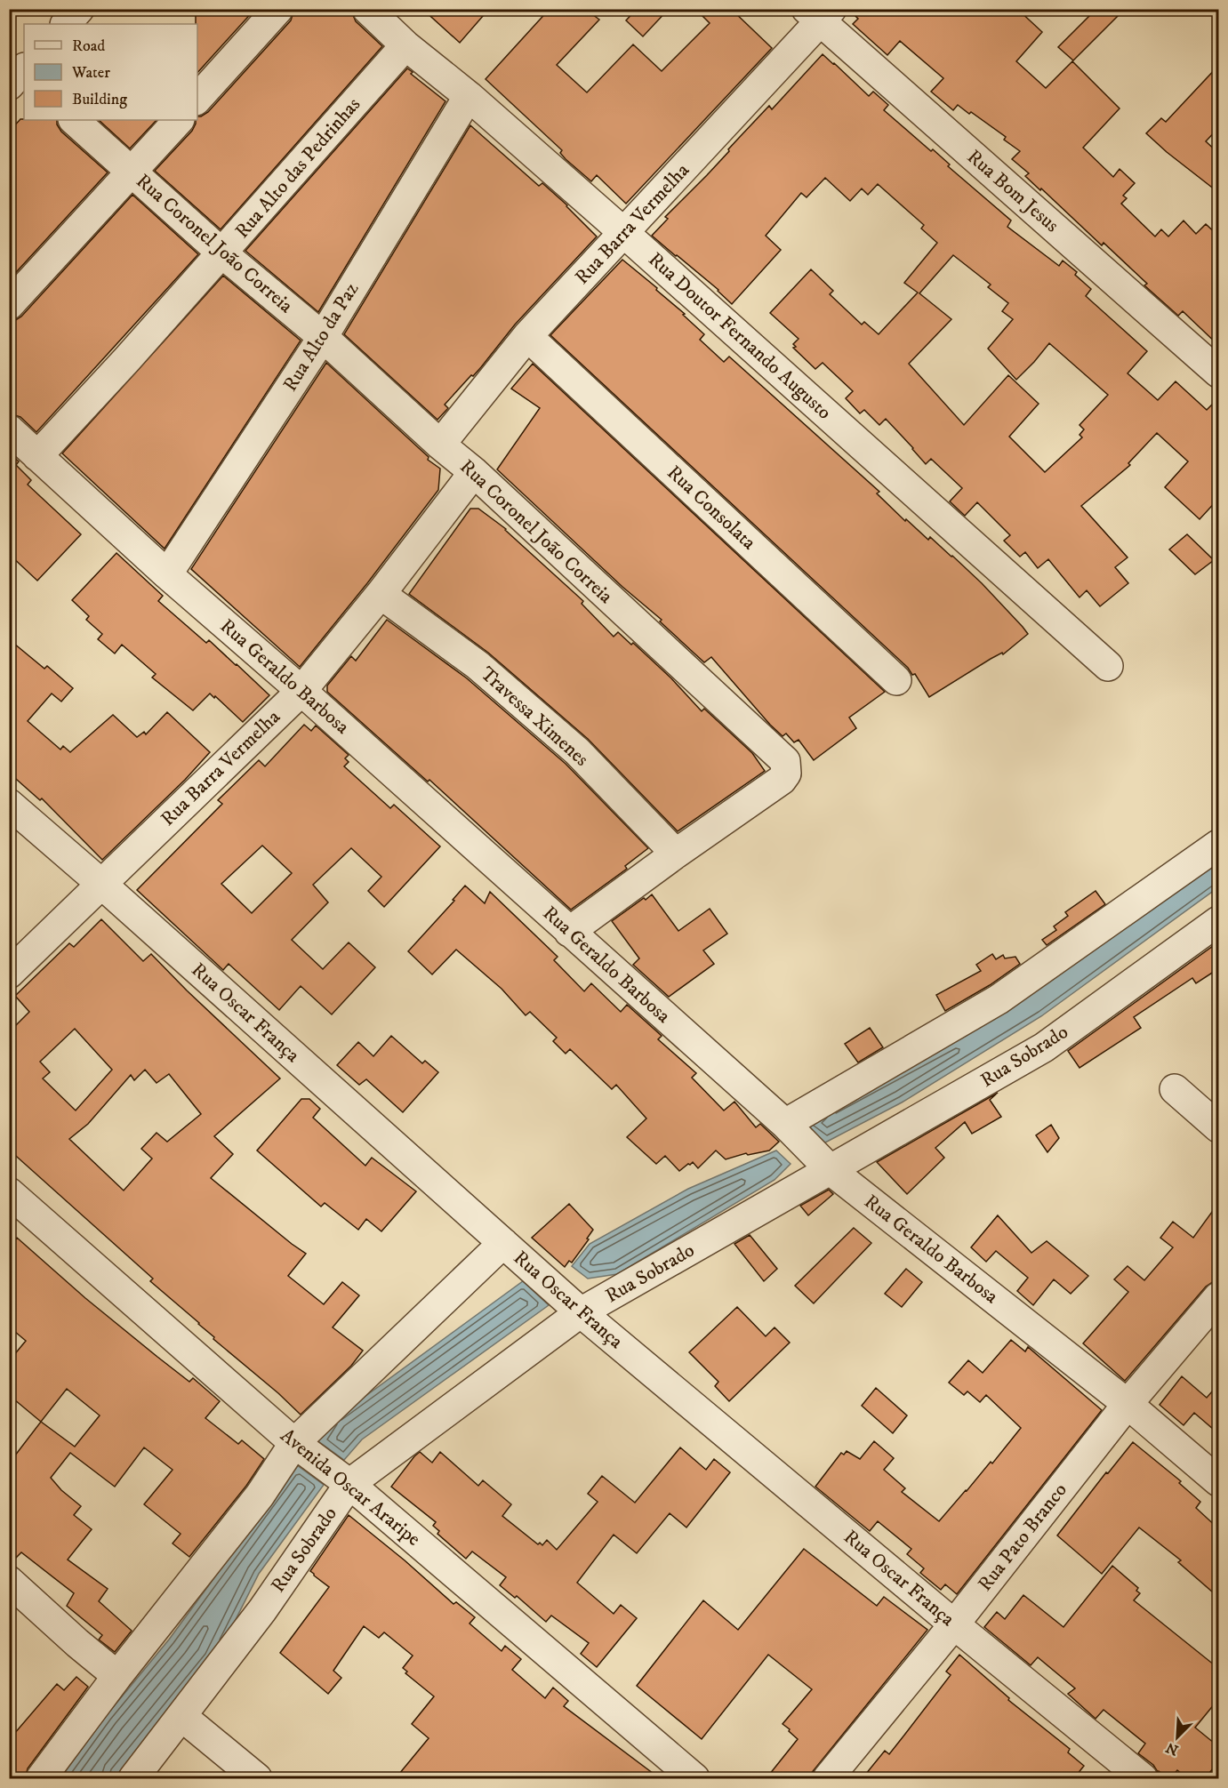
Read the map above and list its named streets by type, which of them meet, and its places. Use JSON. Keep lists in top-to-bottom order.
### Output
{
  "streets": {
    "street": [
      "Rua Alto das Pedrinhas",
      "Rua Bom Jesus",
      "Rua Barra Vermelha",
      "Rua Coronel João Correia",
      "Rua Doutor Fernando Augusto",
      "Rua Alto da Paz",
      "Rua Consolata",
      "Rua Geraldo Barbosa",
      "Travessa Ximenes",
      "Rua Oscar França",
      "Rua Sobrado",
      "Avenida Oscar Araripe",
      "Rua Pato Branco"
    ]
  },
  "crossings": [
    ["Rua Alto das Pedrinhas", "Rua Coronel João Correia"],
    ["Rua Alto das Pedrinhas", "Rua Doutor Fernando Augusto"],
    ["Rua Alto das Pedrinhas", "Rua Geraldo Barbosa"],
    ["Rua Bom Jesus", "Rua Barra Vermelha"],
    ["Rua Barra Vermelha", "Rua Coronel João Correia"],
    ["Rua Barra Vermelha", "Rua Doutor Fernando Augusto"],
    ["Rua Barra Vermelha", "Rua Consolata"],
    ["Rua Barra Vermelha", "Rua Geraldo Barbosa"],
    ["Rua Barra Vermelha", "Travessa Ximenes"],
    ["Rua Barra Vermelha", "Rua Oscar França"],
    ["Rua Coronel João Correia", "Rua Alto da Paz"],
    ["Rua Coronel João Correia", "Rua Geraldo Barbosa"],
    ["Rua Coronel João Correia", "Travessa Ximenes"],
    ["Rua Doutor Fernando Augusto", "Rua Alto da Paz"],
    ["Rua Alto da Paz", "Rua Geraldo Barbosa"],
    ["Rua Geraldo Barbosa", "Rua Sobrado"],
    ["Rua Geraldo Barbosa", "Rua Pato Branco"],
    ["Rua Oscar França", "Rua Sobrado"],
    ["Rua Oscar França", "Rua Pato Branco"],
    ["Rua Sobrado", "Avenida Oscar Araripe"]
  ],
  "legend": ["Road", "Water", "Building"],
  "north": "bottom left"
}
